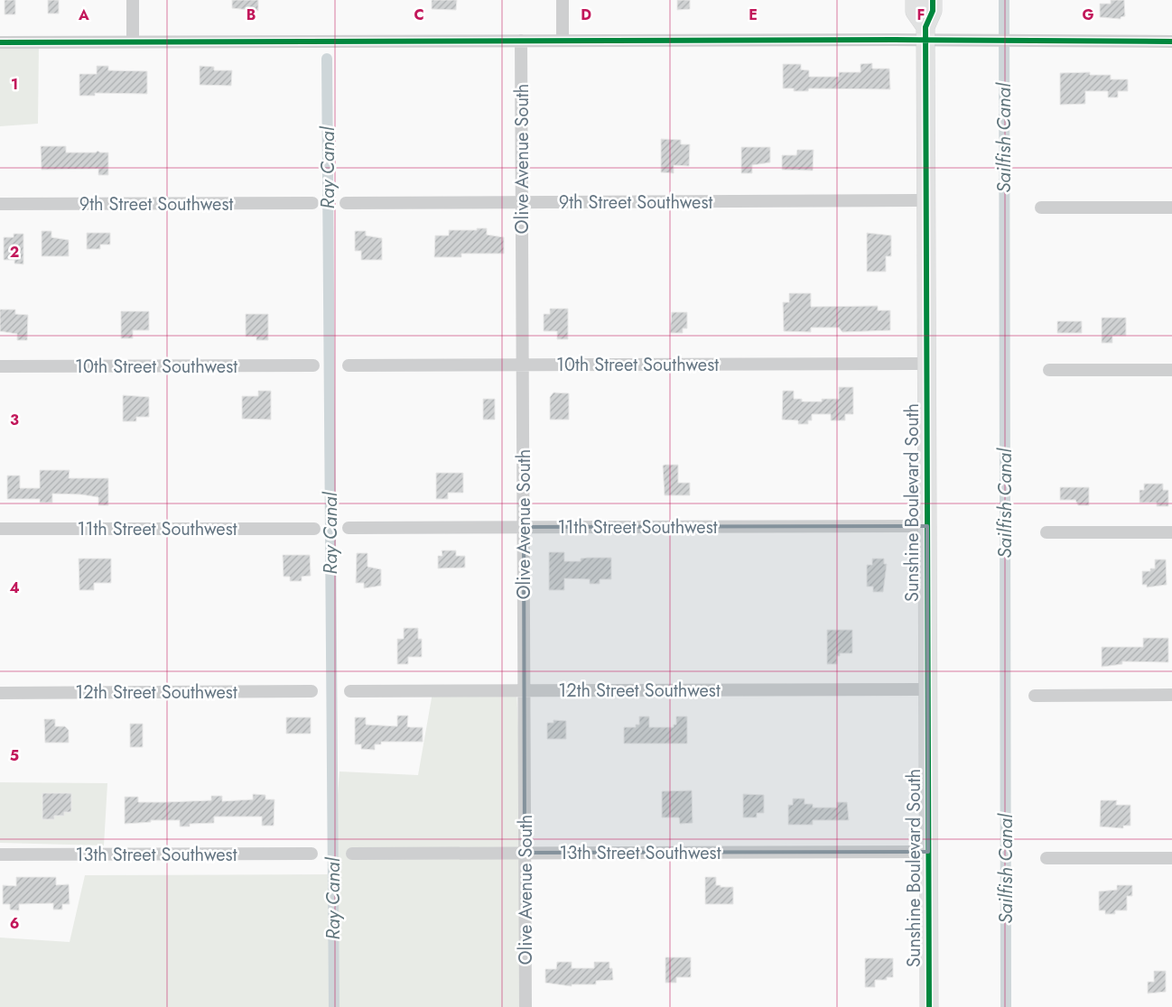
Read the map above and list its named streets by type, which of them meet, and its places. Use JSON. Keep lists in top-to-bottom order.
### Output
{
  "streets": {
    "street": [
      "Olive Avenue South",
      "9th Street Southwest",
      "10th Street Southwest",
      "Sunshine Boulevard South",
      "11th Street Southwest",
      "12th Street Southwest",
      "13th Street Southwest"
    ]
  },
  "crossings": [
    ["Olive Avenue South", "9th Street Southwest"],
    ["Olive Avenue South", "10th Street Southwest"],
    ["Olive Avenue South", "11th Street Southwest"],
    ["Olive Avenue South", "12th Street Southwest"],
    ["Olive Avenue South", "13th Street Southwest"],
    ["9th Street Southwest", "Sunshine Boulevard South"],
    ["10th Street Southwest", "Sunshine Boulevard South"],
    ["Sunshine Boulevard South", "11th Street Southwest"],
    ["Sunshine Boulevard South", "12th Street Southwest"],
    ["Sunshine Boulevard South", "13th Street Southwest"]
  ],
  "water": ["Sailfish Canal", "Ray Canal"],
  "grid": {
    "columns": [
      "A",
      "B",
      "C",
      "D",
      "E",
      "F",
      "G"
    ],
    "rows": [
      "1",
      "2",
      "3",
      "4",
      "5",
      "6"
    ]
  }
}
